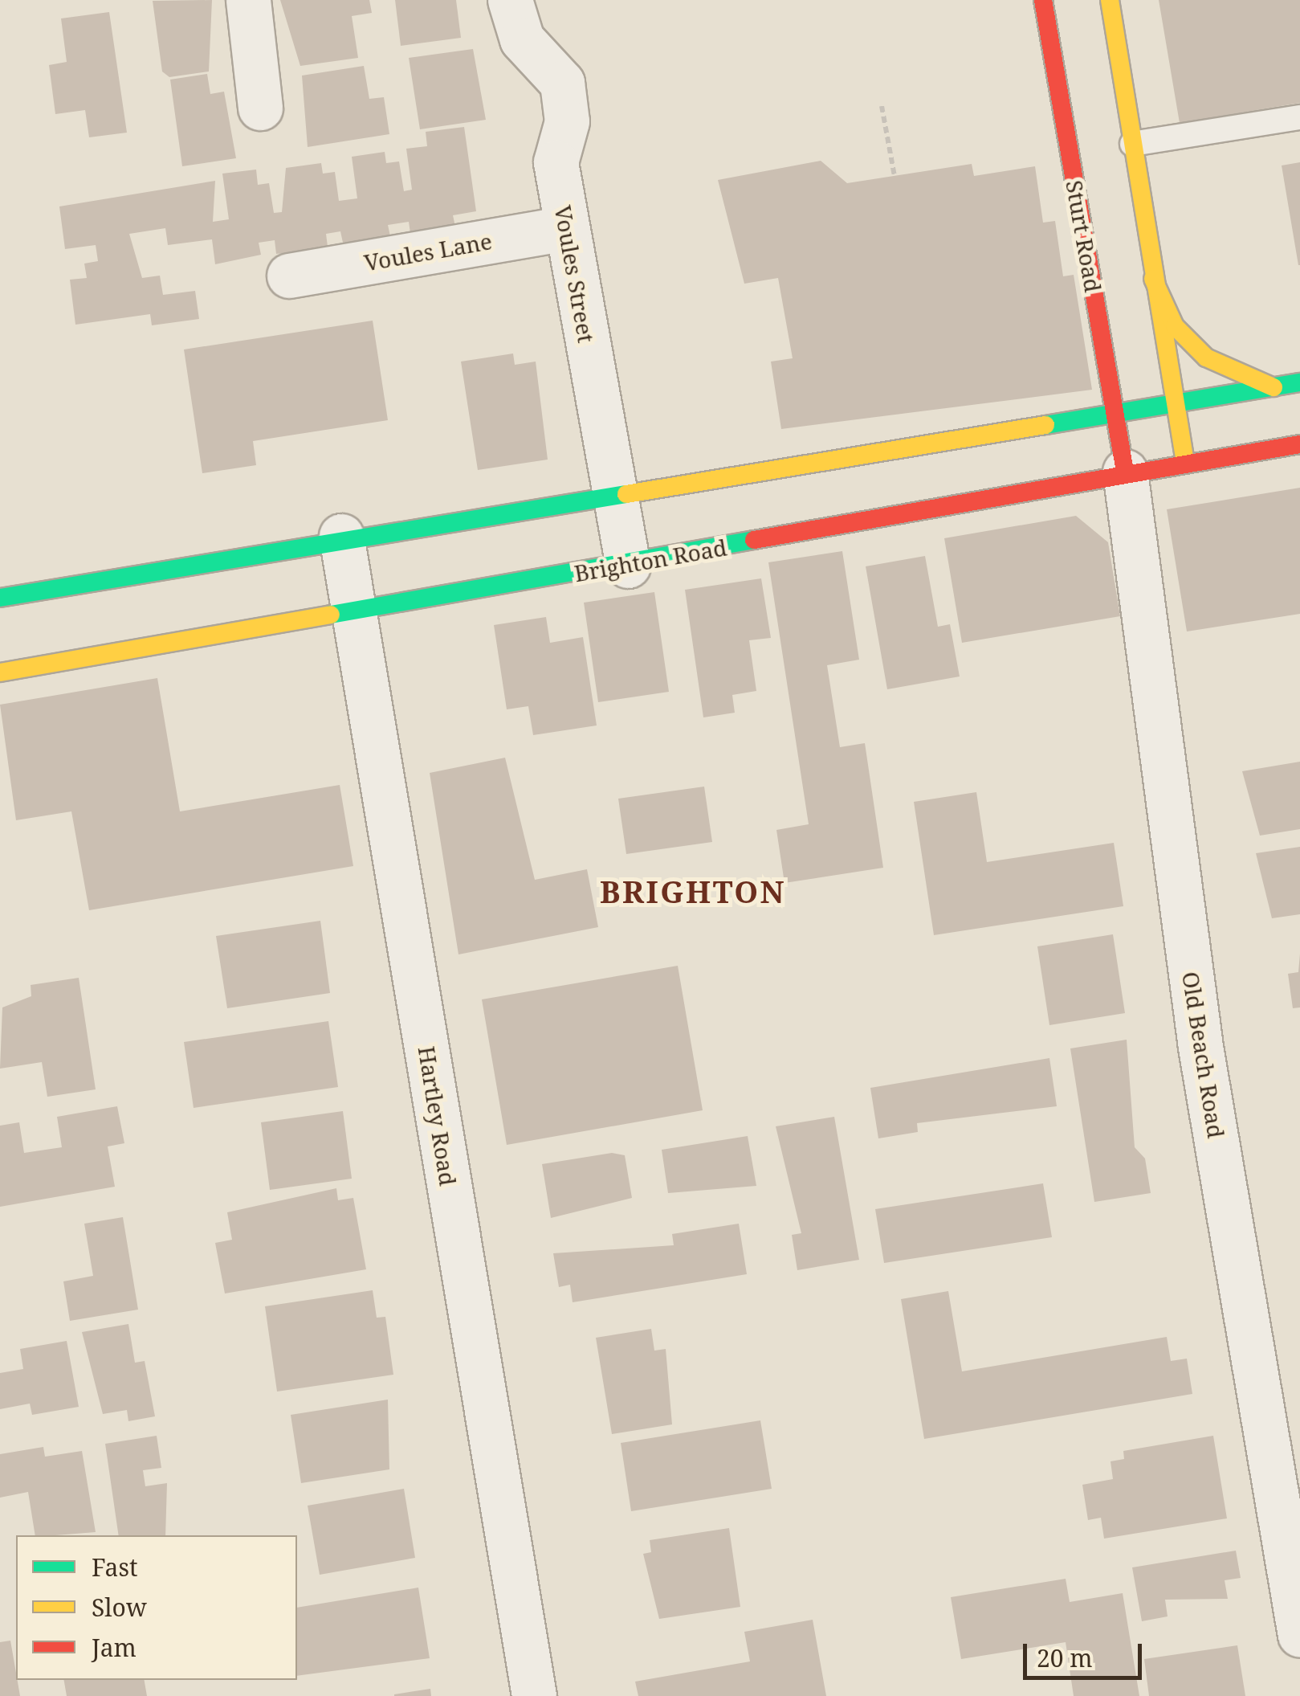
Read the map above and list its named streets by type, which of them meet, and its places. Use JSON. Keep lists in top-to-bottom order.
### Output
{
  "streets": {
    "main road": ["Sturt Road", "Brighton Road"],
    "street": [
      "Voules Lane",
      "Voules Street",
      "Old Beach Road",
      "Hartley Road"
    ]
  },
  "crossings": [
    ["Sturt Road", "Brighton Road"],
    ["Sturt Road", "Old Beach Road"],
    ["Voules Lane", "Voules Street"],
    ["Voules Street", "Brighton Road"],
    ["Brighton Road", "Old Beach Road"],
    ["Brighton Road", "Hartley Road"]
  ],
  "districts": ["BRIGHTON"],
  "legend": ["Fast", "Slow", "Jam"],
  "scale_bar": "20 m"
}
